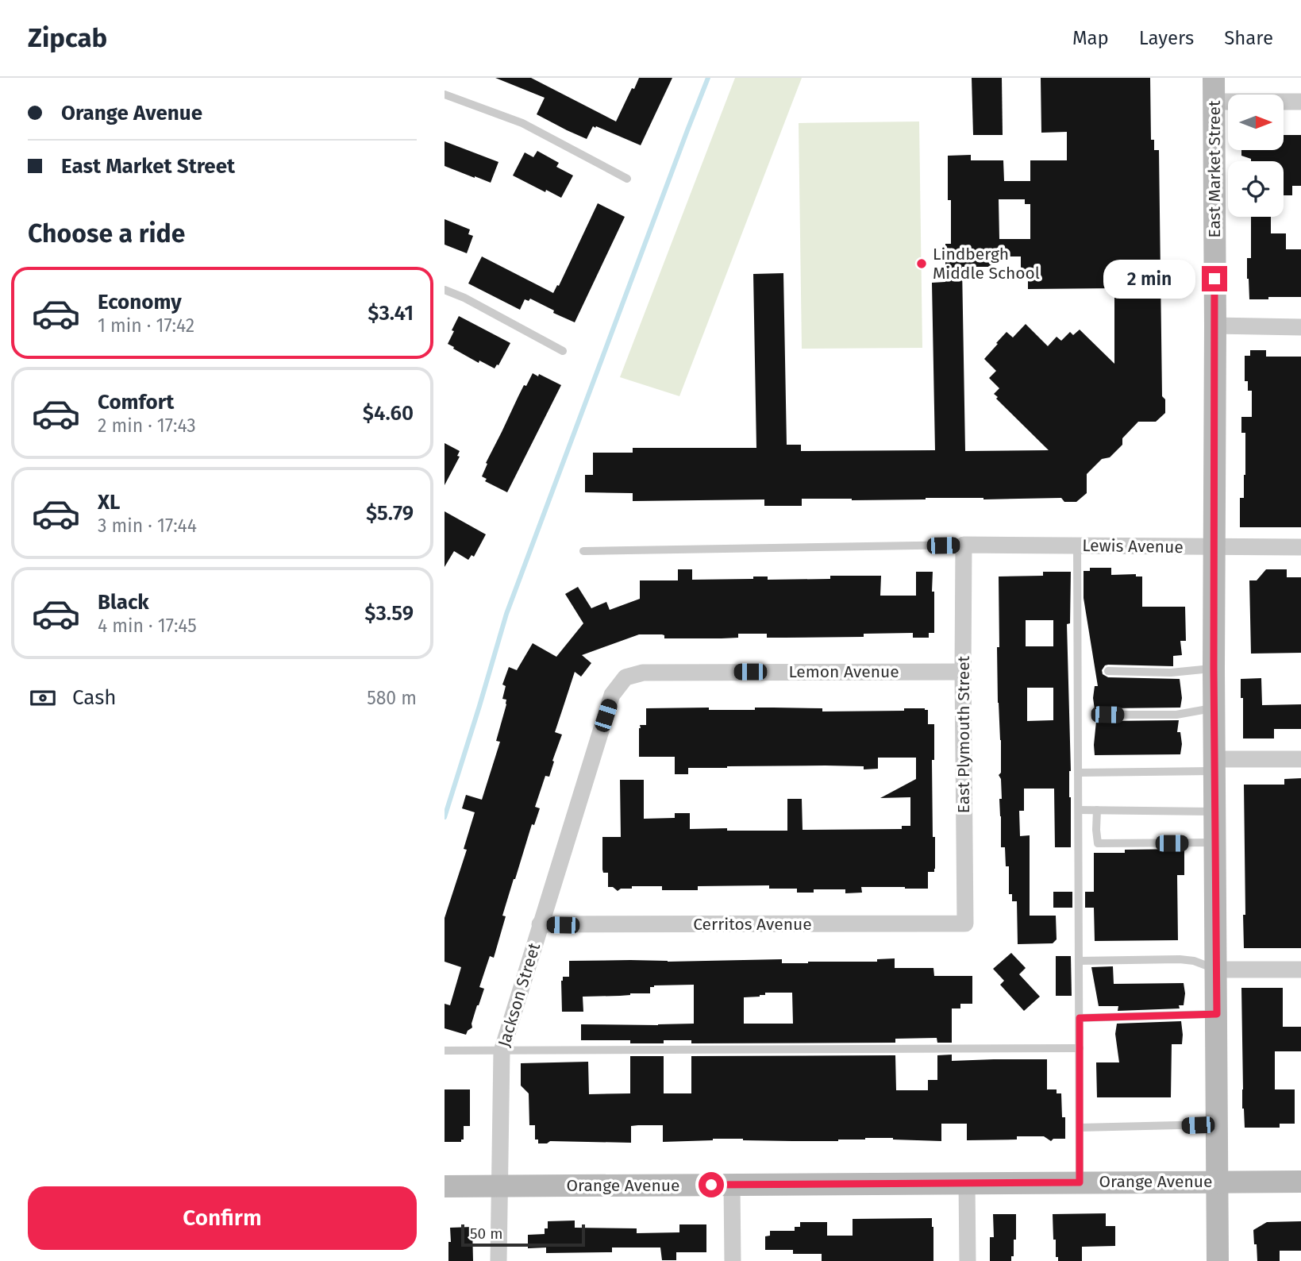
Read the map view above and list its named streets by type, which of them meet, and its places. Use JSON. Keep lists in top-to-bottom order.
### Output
{
  "streets": {
    "street": [
      "East Market Street",
      "Lewis Avenue",
      "Lemon Avenue",
      "East Plymouth Street",
      "Cerritos Avenue",
      "Jackson Street",
      "Orange Avenue"
    ]
  },
  "crossings": [
    ["East Market Street", "Lewis Avenue"],
    ["East Market Street", "Orange Avenue"],
    ["Lewis Avenue", "East Plymouth Street"],
    ["Lemon Avenue", "East Plymouth Street"],
    ["Lemon Avenue", "Jackson Street"],
    ["East Plymouth Street", "Cerritos Avenue"],
    ["Cerritos Avenue", "Jackson Street"],
    ["Jackson Street", "Orange Avenue"]
  ],
  "places": ["Lindbergh Middle School"],
  "scale_bar": "50 m",
  "north": "right",
  "page": {
    "header": "Zipcab",
    "nav": ["Map", "Layers", "Share"],
    "banner": ["Orange Avenue", "East Market Street"],
    "heading": "Choose a ride",
    "bubble": "2 min",
    "list": [
      {
        "name": "Economy",
        "note": "1 min · 17:42",
        "value": "$3.41"
      },
      {
        "name": "Comfort",
        "note": "2 min · 17:43",
        "value": "$4.60"
      },
      {
        "name": "XL",
        "note": "3 min · 17:44",
        "value": "$5.79"
      },
      {
        "name": "Black",
        "note": "4 min · 17:45",
        "value": "$3.59"
      }
    ],
    "pay": ["Cash", "580 m"],
    "buttons": "Confirm",
    "scale": "50 m"
  }
}
